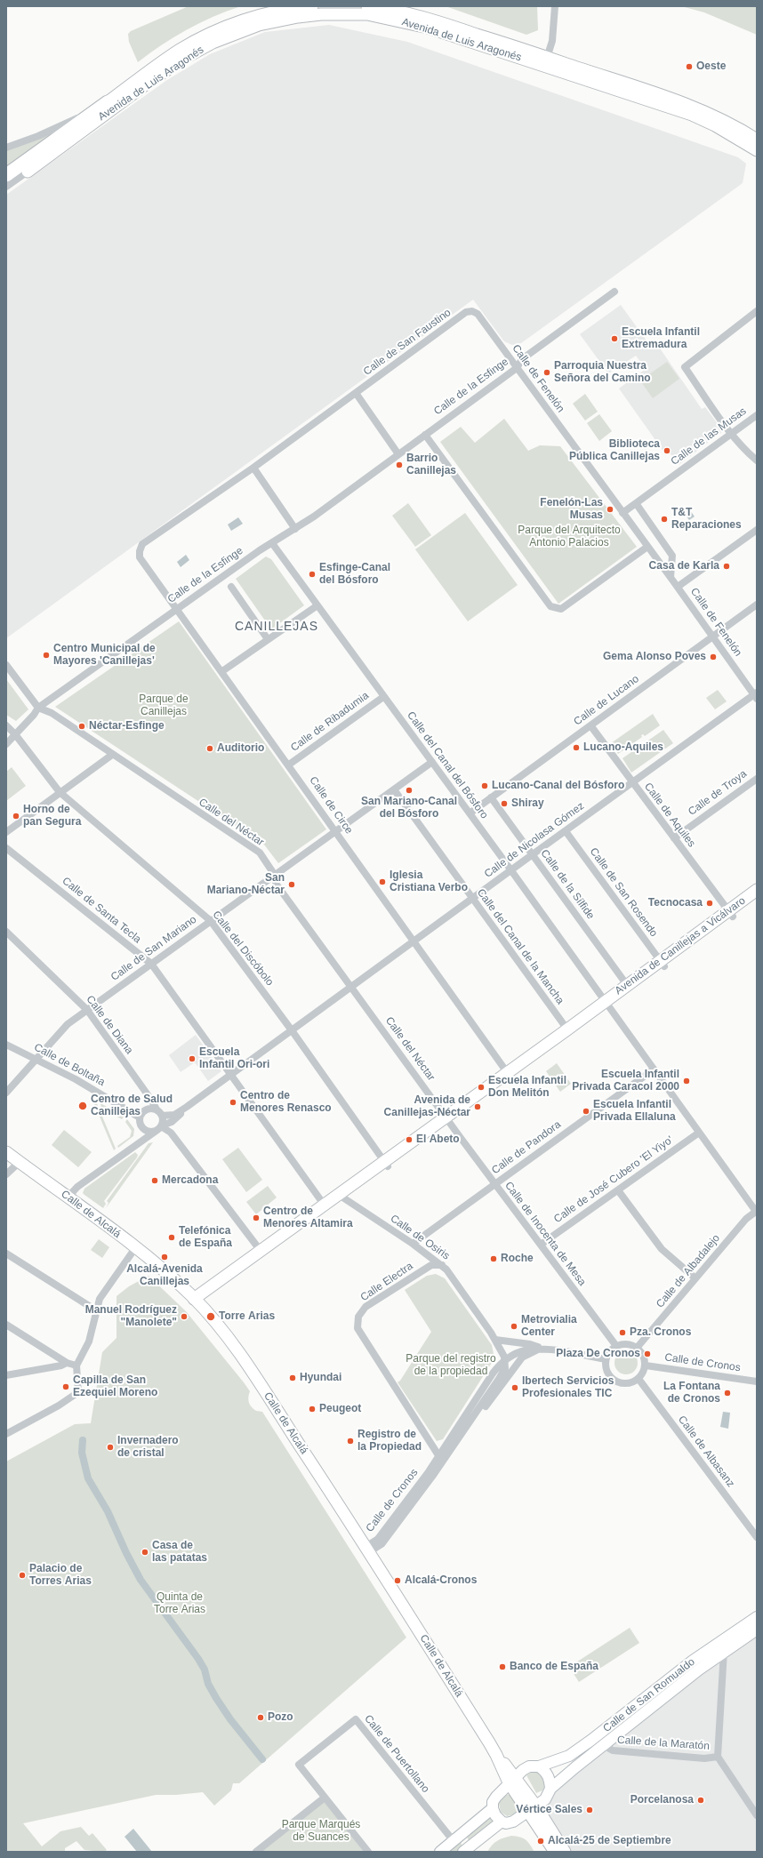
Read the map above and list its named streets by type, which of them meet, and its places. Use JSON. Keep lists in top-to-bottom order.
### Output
{
  "streets": {
    "main road": [
      "Avenida de Luis Aragonés",
      "Avenida de Canillejas a Vicálvaro",
      "Calle de Alcalá",
      "Calle de San Romualdo"
    ],
    "street": [
      "Calle de San Faustino",
      "Calle de Fenelón",
      "Calle de la Esfinge",
      "Calle de las Musas",
      "Calle de Lucano",
      "Calle de Ribadumia",
      "Calle del Canal del Bósforo",
      "Calle de Troya",
      "Calle de Circe",
      "Calle de Aquiles",
      "Calle del Néctar",
      "Calle de Nicolasa Gómez",
      "Calle de la Sílfide",
      "Calle de San Rosendo",
      "Calle de Santa Tecla",
      "Calle del Canal de la Mancha",
      "Calle de San Mariano",
      "Calle del Discóbolo",
      "Calle de Diana",
      "Calle de Boltaña",
      "Calle de Pandora",
      "Calle de José Cubero 'El Yiyo'",
      "Calle de Inocenta de Mesa",
      "Calle de Osiris",
      "Calle de Albadalejo",
      "Calle Electra",
      "Calle de Cronos",
      "Calle de Albasanz",
      "Calle de la Maratón",
      "Calle de Puertollano"
    ]
  },
  "crossings": [
    ["Calle de San Faustino", "Calle de Fenelón"],
    ["Calle de San Faustino", "Calle de Circe"],
    ["Calle de Fenelón", "Calle de la Esfinge"],
    ["Calle de Fenelón", "Calle de las Musas"],
    ["Calle de Fenelón", "Calle de Lucano"],
    ["Calle de Fenelón", "Calle de Nicolasa Gómez"],
    ["Calle de la Esfinge", "Calle del Canal del Bósforo"],
    ["Calle de la Esfinge", "Calle de Circe"],
    ["Calle de la Esfinge", "Calle del Néctar"],
    ["Calle de la Esfinge", "Calle del Discóbolo"],
    ["Calle de Lucano", "Calle del Canal del Bósforo"],
    ["Calle de Lucano", "Calle de Aquiles"],
    ["Calle de Lucano", "Calle de la Sílfide"],
    ["Calle de Ribadumia", "Calle del Canal del Bósforo"],
    ["Calle de Ribadumia", "Calle de Circe"],
    ["Calle del Canal del Bósforo", "Calle de Nicolasa Gómez"],
    ["Calle del Canal del Bósforo", "Avenida de Canillejas a Vicálvaro"],
    ["Calle del Canal del Bósforo", "Calle de San Mariano"],
    ["Calle del Canal del Bósforo", "Calle de Pandora"],
    ["Calle del Canal del Bósforo", "Calle de José Cubero 'El Yiyo'"],
    ["Calle del Canal del Bósforo", "Calle de Albadalejo"],
    ["Calle de Troya", "Calle de Aquiles"],
    ["Calle de Circe", "Calle de Nicolasa Gómez"],
    ["Calle de Circe", "Avenida de Canillejas a Vicálvaro"],
    ["Calle de Circe", "Calle de San Mariano"],
    ["Calle de Aquiles", "Calle de Nicolasa Gómez"],
    ["Calle de Aquiles", "Avenida de Canillejas a Vicálvaro"],
    ["Calle del Néctar", "Calle de Nicolasa Gómez"],
    ["Calle del Néctar", "Avenida de Canillejas a Vicálvaro"],
    ["Calle del Néctar", "Calle de San Mariano"],
    ["Calle del Néctar", "Calle de Inocenta de Mesa"],
    ["Calle de Nicolasa Gómez", "Calle de la Sílfide"],
    ["Calle de Nicolasa Gómez", "Calle de San Rosendo"],
    ["Calle de Nicolasa Gómez", "Calle de Santa Tecla"],
    ["Calle de Nicolasa Gómez", "Calle del Canal de la Mancha"],
    ["Calle de Nicolasa Gómez", "Calle del Discóbolo"],
    ["Calle de Nicolasa Gómez", "Calle de Diana"],
    ["Calle de Nicolasa Gómez", "Calle de Boltaña"],
    ["Calle de Nicolasa Gómez", "Calle de Alcalá"],
    ["Calle de la Sílfide", "Avenida de Canillejas a Vicálvaro"],
    ["Calle de San Rosendo", "Avenida de Canillejas a Vicálvaro"],
    ["Calle de Santa Tecla", "Avenida de Canillejas a Vicálvaro"],
    ["Calle de Santa Tecla", "Calle de San Mariano"],
    ["Avenida de Canillejas a Vicálvaro", "Calle del Canal de la Mancha"],
    ["Avenida de Canillejas a Vicálvaro", "Calle del Discóbolo"],
    ["Avenida de Canillejas a Vicálvaro", "Calle de Alcalá"],
    ["Avenida de Canillejas a Vicálvaro", "Calle de Inocenta de Mesa"],
    ["Avenida de Canillejas a Vicálvaro", "Calle de Osiris"],
    ["Calle del Canal de la Mancha", "Calle de San Mariano"],
    ["Calle de San Mariano", "Calle del Discóbolo"],
    ["Calle de San Mariano", "Calle de Diana"],
    ["Calle de San Mariano", "Calle de Boltaña"],
    ["Calle de Diana", "Calle de Boltaña"],
    ["Calle de Pandora", "Calle de Inocenta de Mesa"],
    ["Calle de Pandora", "Calle de Osiris"],
    ["Calle de José Cubero 'El Yiyo'", "Calle de Inocenta de Mesa"],
    ["Calle de Alcalá", "Calle de Cronos"],
    ["Calle de Alcalá", "Calle de San Romualdo"],
    ["Calle de Inocenta de Mesa", "Calle de Albadalejo"],
    ["Calle de Inocenta de Mesa", "Calle de Cronos"],
    ["Calle de Inocenta de Mesa", "Calle de Albasanz"],
    ["Calle de Osiris", "Calle Electra"],
    ["Calle de Osiris", "Calle de Cronos"],
    ["Calle de Albadalejo", "Calle de Cronos"],
    ["Calle de Albadalejo", "Calle de Albasanz"],
    ["Calle Electra", "Calle de Cronos"],
    ["Calle de Cronos", "Calle de Albasanz"],
    ["Calle de San Romualdo", "Calle de la Maratón"]
  ],
  "districts": ["CANILLEJAS"],
  "parks": [
    "Parque del Arquitecto Antonio Palacios",
    "Parque de Canillejas",
    "Parque del registro de la propiedad",
    "Quinta de Torre Arias",
    "Parque Marqués de Suances"
  ],
  "places": [
    "Oeste",
    "Escuela Infantil Extremadura",
    "Parroquia Nuestra Señora del Camino",
    "Biblioteca Pública Canillejas",
    "Barrio Canillejas",
    "Fenelón-Las Musas",
    "T&T Reparaciones",
    "Casa de Karla",
    "Esfinge-Canal del Bósforo",
    "Centro Municipal de Mayores 'Canillejas'",
    "Gema Alonso Poves",
    "Néctar-Esfinge",
    "Lucano-Aquiles",
    "Auditorio",
    "Lucano-Canal del Bósforo",
    "San Mariano-Canal del Bósforo",
    "Shiray",
    "Horno de pan Segura",
    "Iglesia Cristiana Verbo",
    "San Mariano-Néctar",
    "Tecnocasa",
    "Escuela Infantil Ori-ori",
    "Escuela Infantil Privada Caracol 2000",
    "Escuela Infantil Don Melitón",
    "Centro de Menores Renasco",
    "Centro de Salud Canillejas",
    "Avenida de Canillejas-Néctar",
    "Escuela Infantil Privada Ellaluna",
    "El Abeto",
    "Mercadona",
    "Centro de Menores Altamira",
    "Telefónica de España",
    "Alcalá-Avenida Canillejas",
    "Roche",
    "Manuel Rodríguez \"Manolete\"",
    "Torre Arias",
    "Metrovialia Center",
    "Pza. Cronos",
    "Plaza De Cronos",
    "Hyundai",
    "Capilla de San Ezequiel Moreno",
    "Ibertech Servicios Profesionales TIC",
    "La Fontana de Cronos",
    "Peugeot",
    "Registro de la Propiedad",
    "Invernadero de cristal",
    "Casa de las patatas",
    "Palacio de Torres Arias",
    "Alcalá-Cronos",
    "Banco de España",
    "Pozo",
    "Porcelanosa",
    "Vértice Sales",
    "Alcalá-25 de Septiembre"
  ]
}
